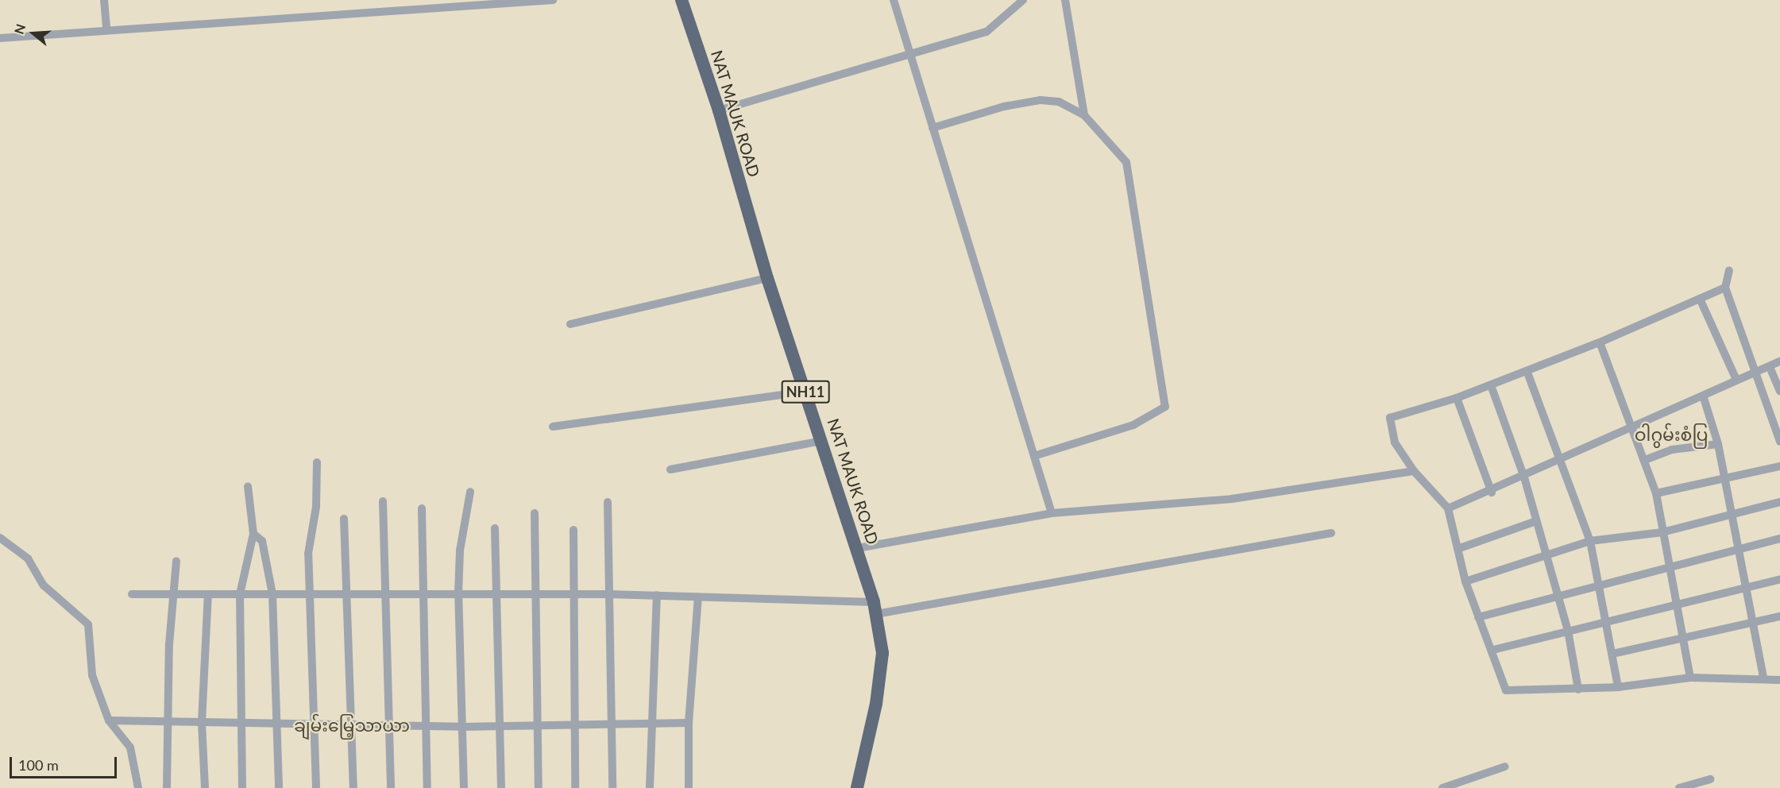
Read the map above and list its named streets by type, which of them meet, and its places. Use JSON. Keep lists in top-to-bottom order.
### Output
{
  "streets": {
    "highway": ["NAT MAUK ROAD", "NH11"]
  },
  "districts": ["ဝါဂွမ်းစံပြ", "ချမ်းမြေ့သာယာ"],
  "scale_bar": "100 m",
  "north": "left"
}
